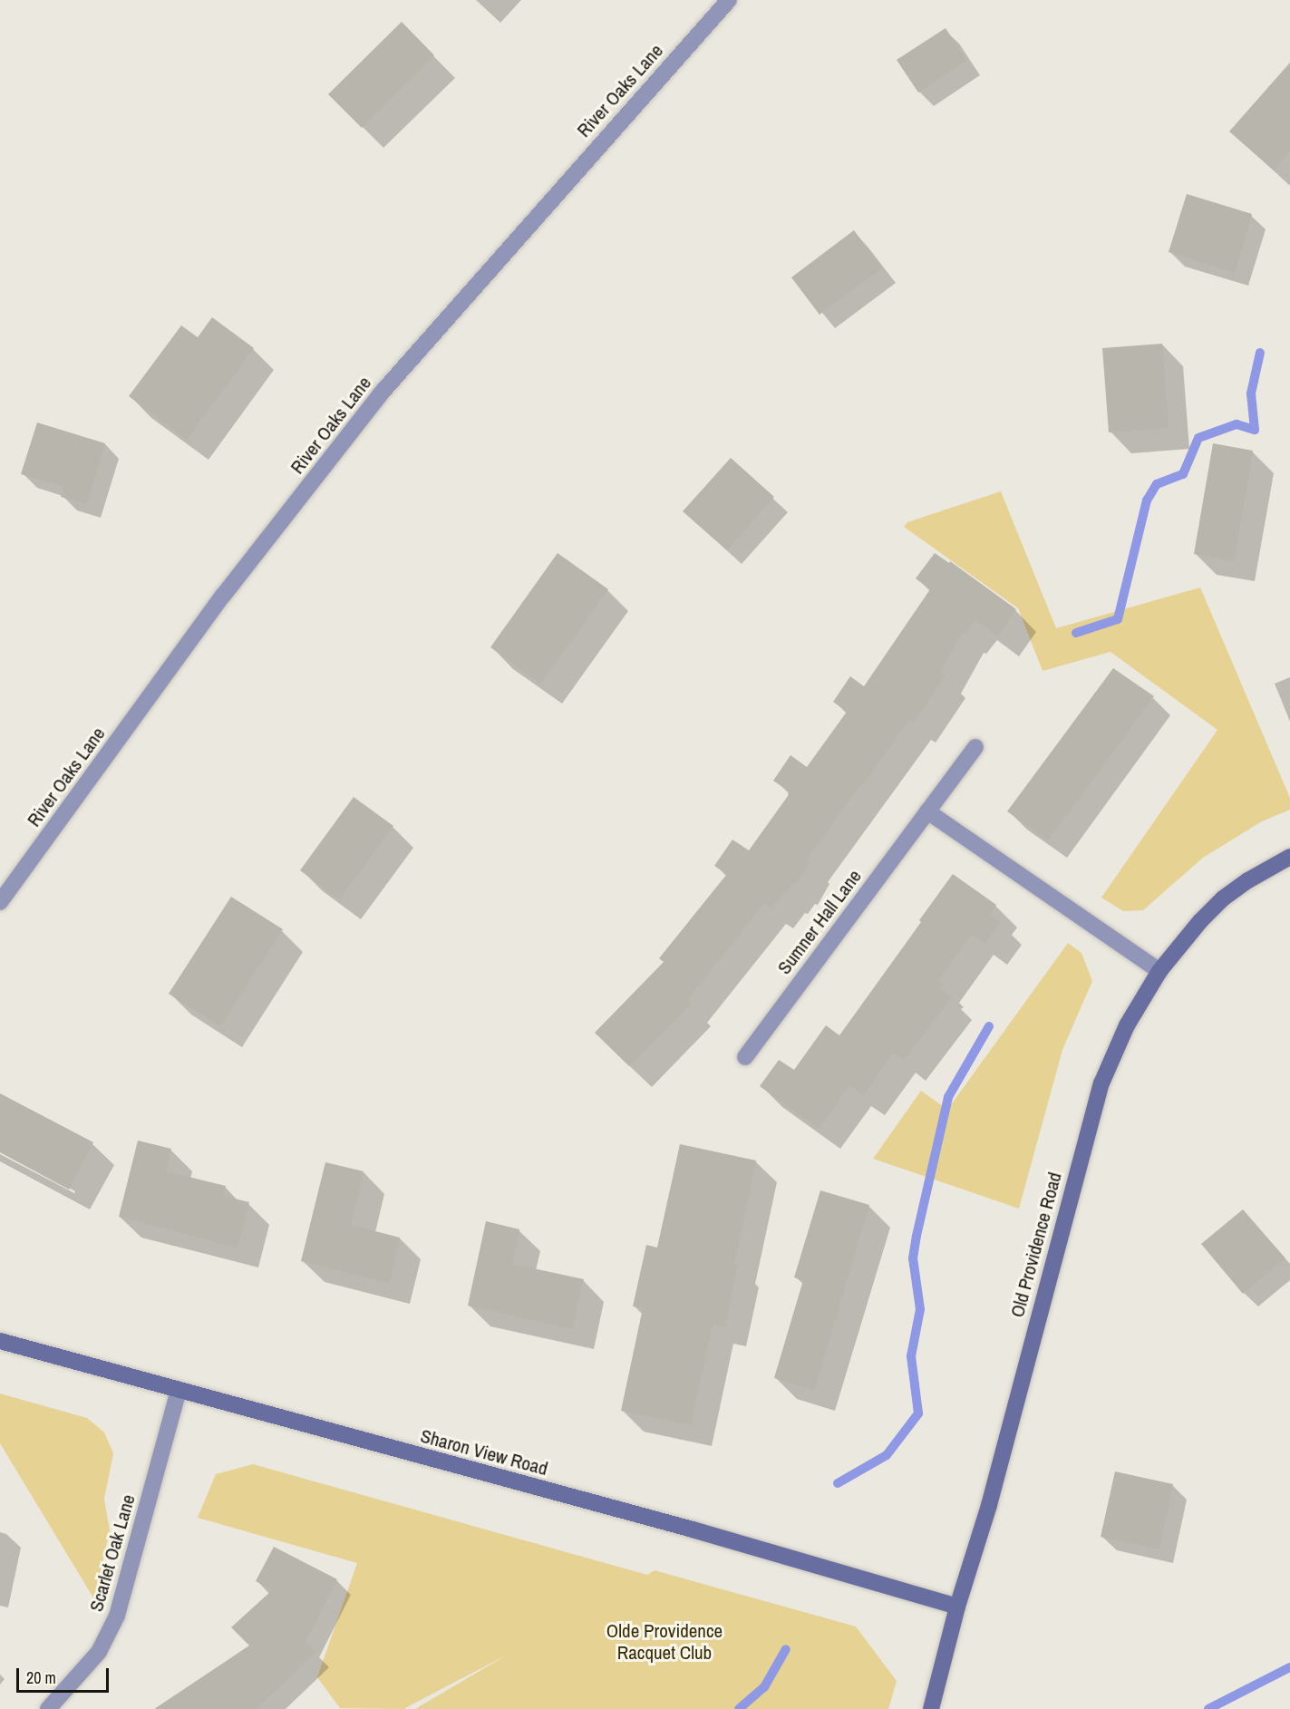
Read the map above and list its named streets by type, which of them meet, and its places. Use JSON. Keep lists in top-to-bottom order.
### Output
{
  "streets": {
    "street": [
      "River Oaks Lane",
      "Sumner Hall Lane",
      "Old Providence Road",
      "Sharon View Road",
      "Scarlet Oak Lane"
    ]
  },
  "crossings": [
    ["Old Providence Road", "Sharon View Road"],
    ["Sharon View Road", "Scarlet Oak Lane"]
  ],
  "parks": ["Olde Providence Racquet Club"],
  "scale_bar": "20 m"
}
